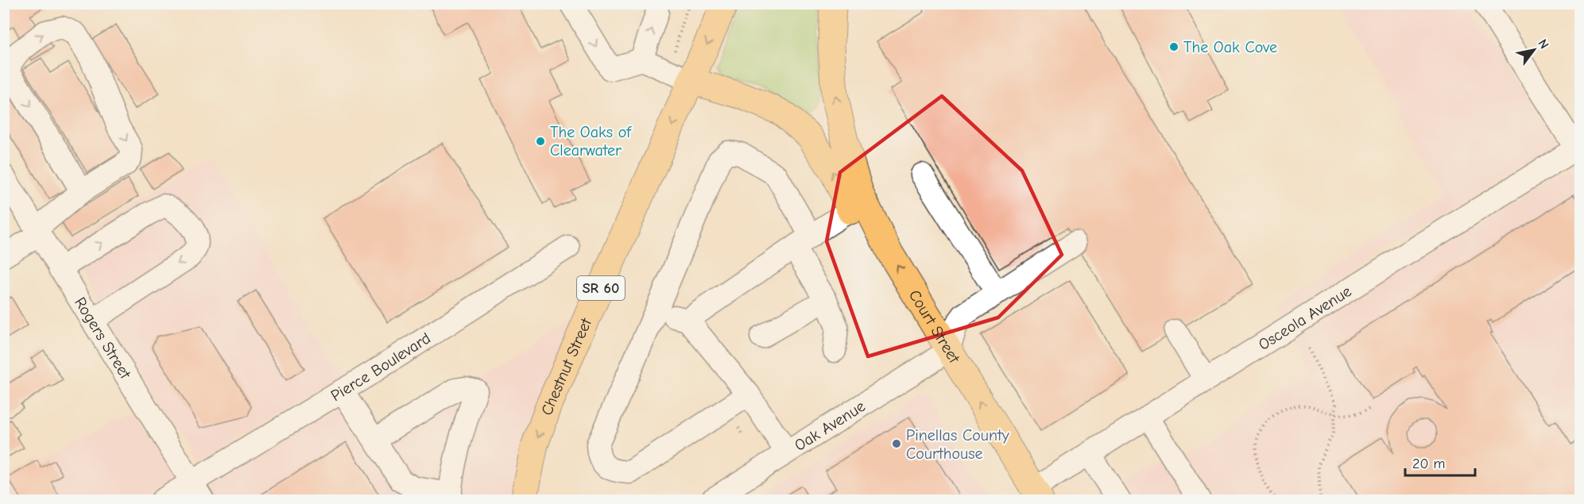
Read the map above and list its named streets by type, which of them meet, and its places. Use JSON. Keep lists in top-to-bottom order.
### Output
{
  "streets": {
    "main road": ["SR 60", "Court Street", "Chestnut Street"],
    "street": [
      "Osceola Avenue",
      "Rogers Street",
      "Pierce Boulevard",
      "Oak Avenue"
    ]
  },
  "crossings": [
    ["SR 60", "Chestnut Street"],
    ["Osceola Avenue", "Court Street"],
    ["Court Street", "Oak Avenue"],
    ["Rogers Street", "Pierce Boulevard"]
  ],
  "one_way": ["Chestnut Street"],
  "places": ["The Oak Cove", "The Oaks of Clearwater", "Pinellas County Courthouse"],
  "scale_bar": "20 m",
  "north": "top right"
}
